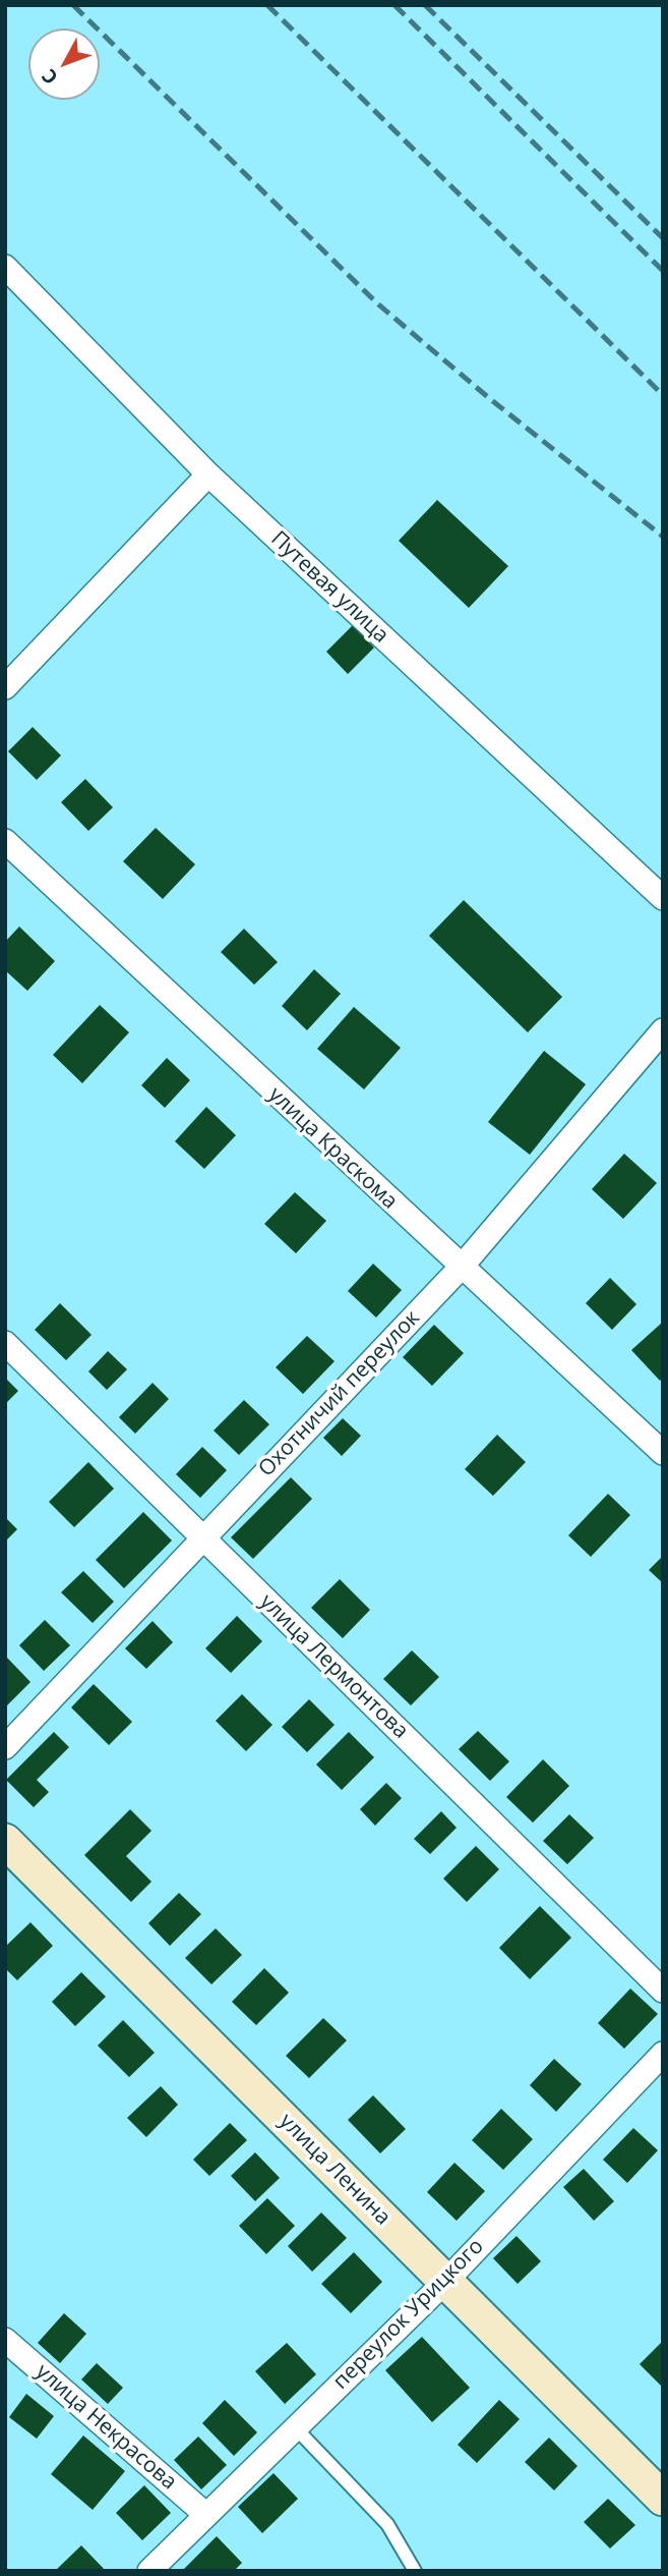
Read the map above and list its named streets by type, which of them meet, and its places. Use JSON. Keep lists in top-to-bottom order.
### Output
{
  "streets": {
    "main road": ["улица Ленина"],
    "street": [
      "Путевая улица",
      "улица Краскома",
      "Охотничий переулок",
      "улица Лермонтова",
      "переулок Урицкого",
      "улица Некрасова"
    ]
  },
  "crossings": [
    ["улица Краскома", "Охотничий переулок"],
    ["Охотничий переулок", "улица Лермонтова"],
    ["улица Ленина", "переулок Урицкого"],
    ["переулок Урицкого", "улица Некрасова"]
  ],
  "north": "bottom left"
}
